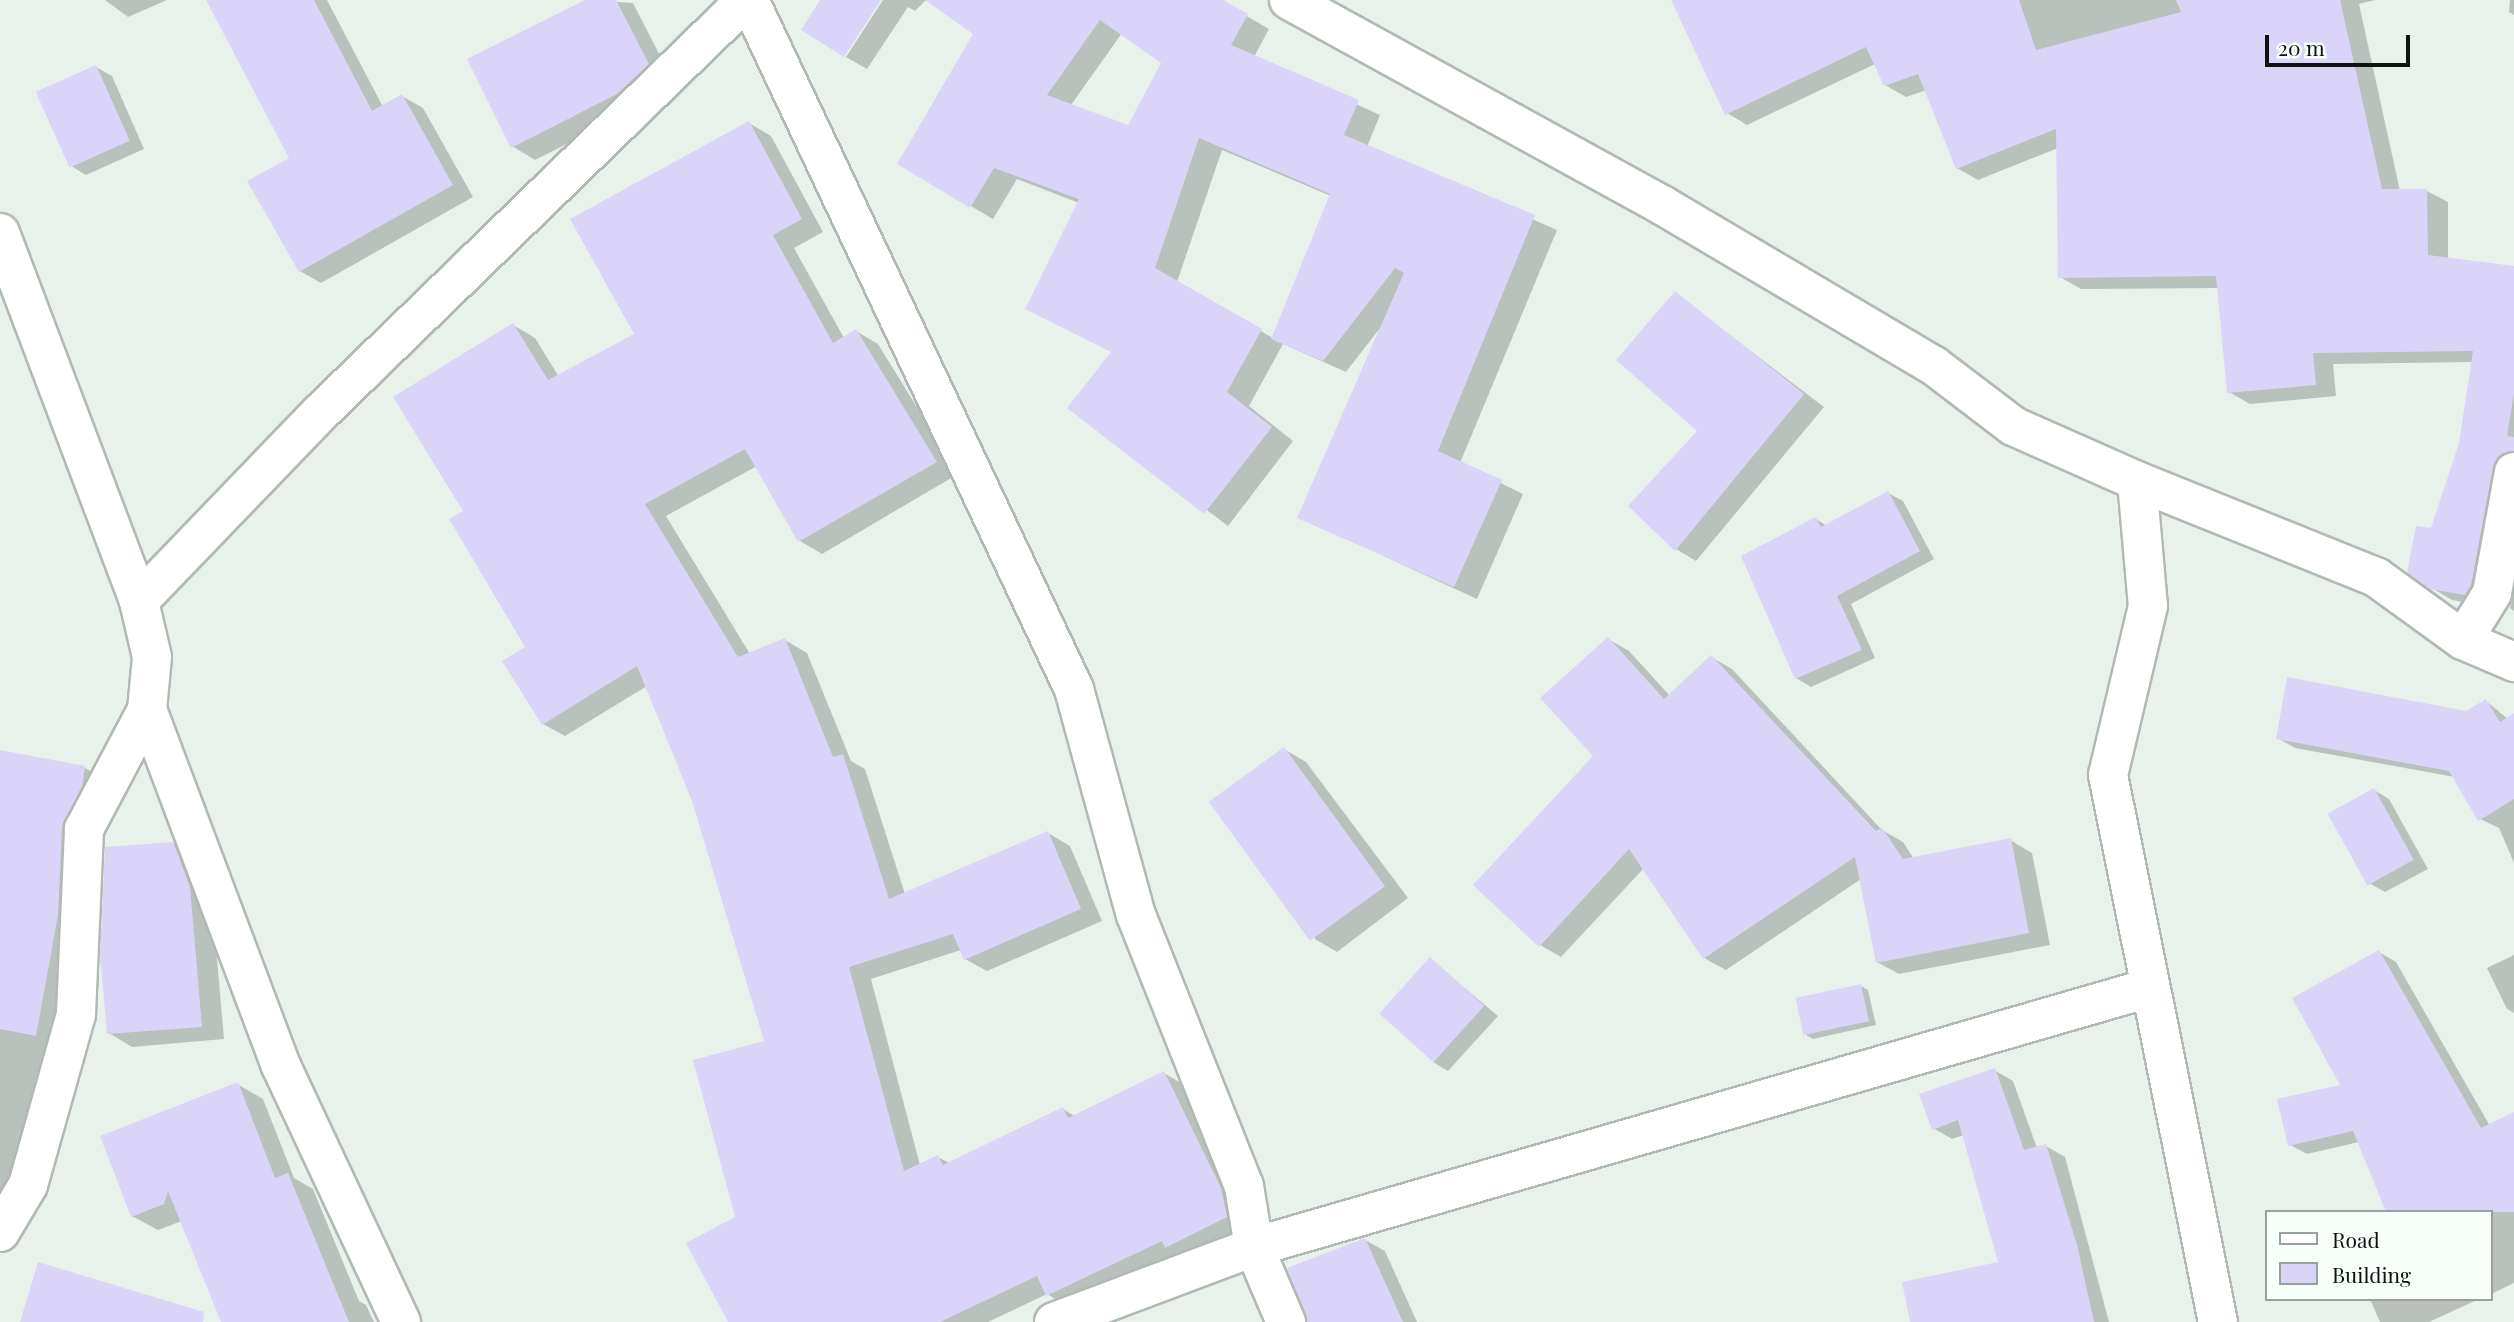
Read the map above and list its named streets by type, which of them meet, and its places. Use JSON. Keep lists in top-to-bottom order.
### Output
{
  "legend": ["Road", "Building"],
  "scale_bar": "20 m"
}
